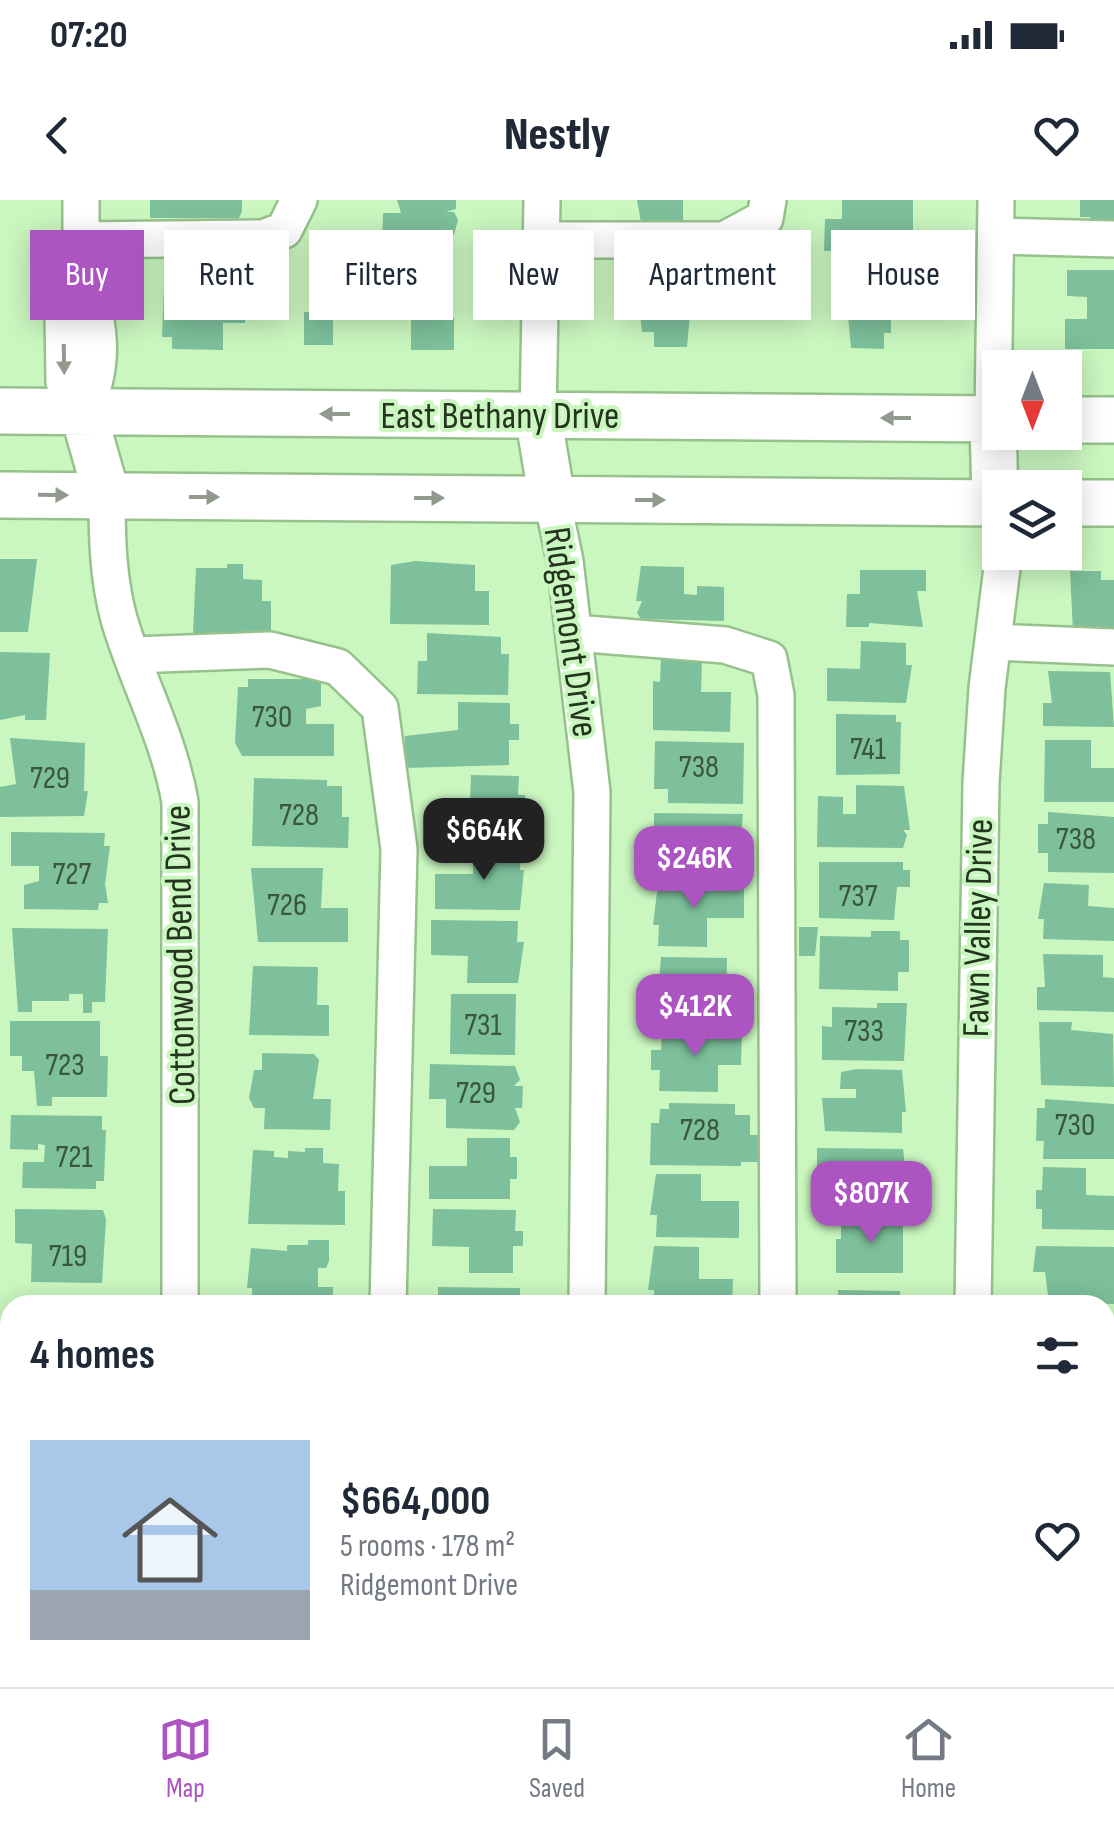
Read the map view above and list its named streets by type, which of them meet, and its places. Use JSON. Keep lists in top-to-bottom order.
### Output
{
  "streets": {
    "main road": ["East Bethany Drive"],
    "street": ["Ridgemont Drive", "Fawn Valley Drive", "Cottonwood Bend Drive"]
  },
  "house_numbers": [
    "730",
    "741",
    "738",
    "729",
    "728",
    "738",
    "727",
    "737",
    "726",
    "731",
    "733",
    "723",
    "729",
    "730",
    "728",
    "721",
    "719"
  ],
  "north": "bottom",
  "page": {
    "status": "07:20",
    "header": "Nestly",
    "chip": [
      "Buy",
      "Rent",
      "Filters",
      "New",
      "Apartment",
      "House"
    ],
    "price": [
      "$664K",
      "$246K",
      "$412K",
      "$807K"
    ],
    "heading": "4 homes",
    "list": [
      {
        "name": "$664,000",
        "note": "5 rooms · 178 m² · Ridgemont Drive"
      }
    ],
    "tabs": ["Map", "Saved", "Home"]
  }
}
